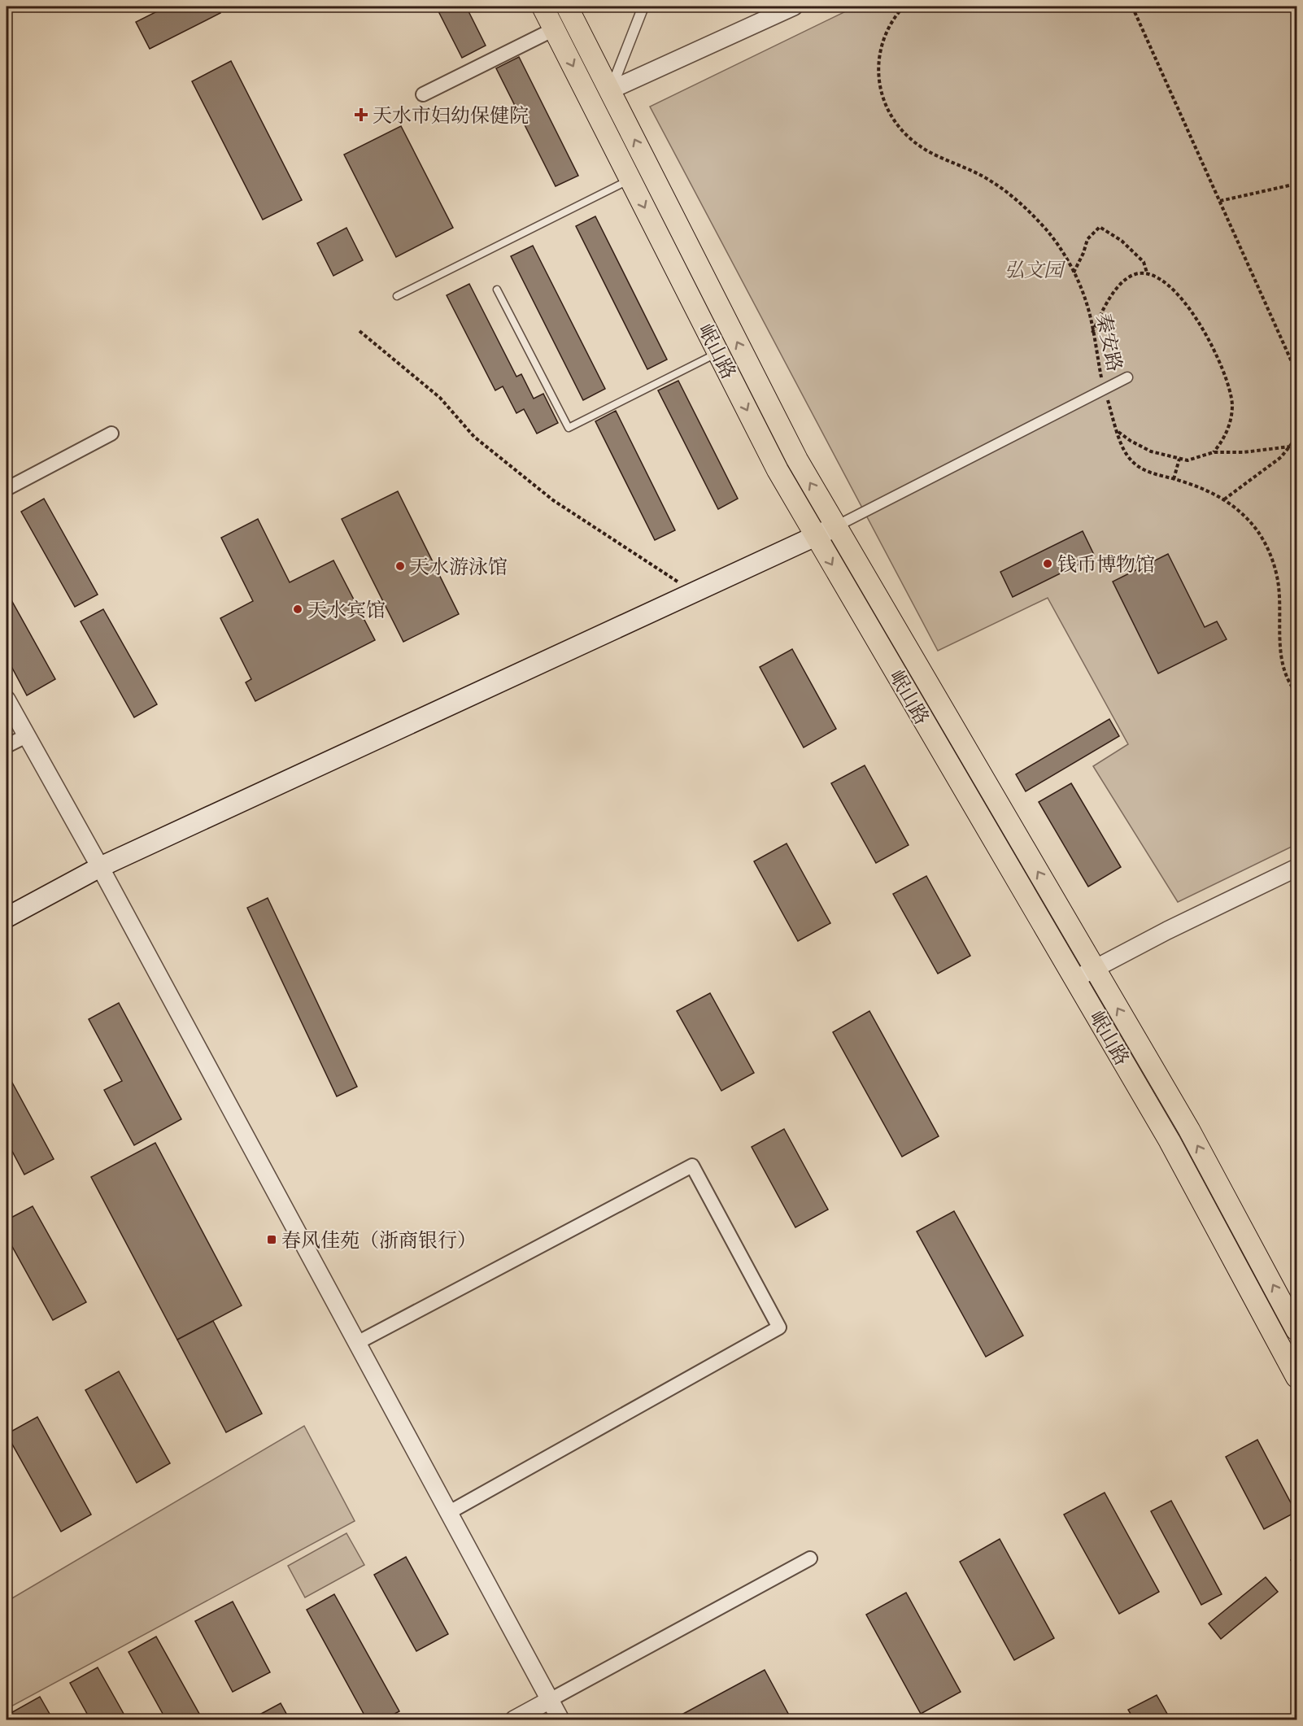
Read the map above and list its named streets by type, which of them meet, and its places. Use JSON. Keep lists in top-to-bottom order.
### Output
{
  "streets": {
    "main road": ["岷山路"],
    "path": ["秦安路"]
  },
  "parks": ["弘文园"],
  "places": {
    "health": ["天水市妇幼保健院"],
    "other": ["钱币博物馆", "天水游泳馆", "天水宾馆"],
    "transit": ["春风佳苑（浙商银行）"]
  }
}
